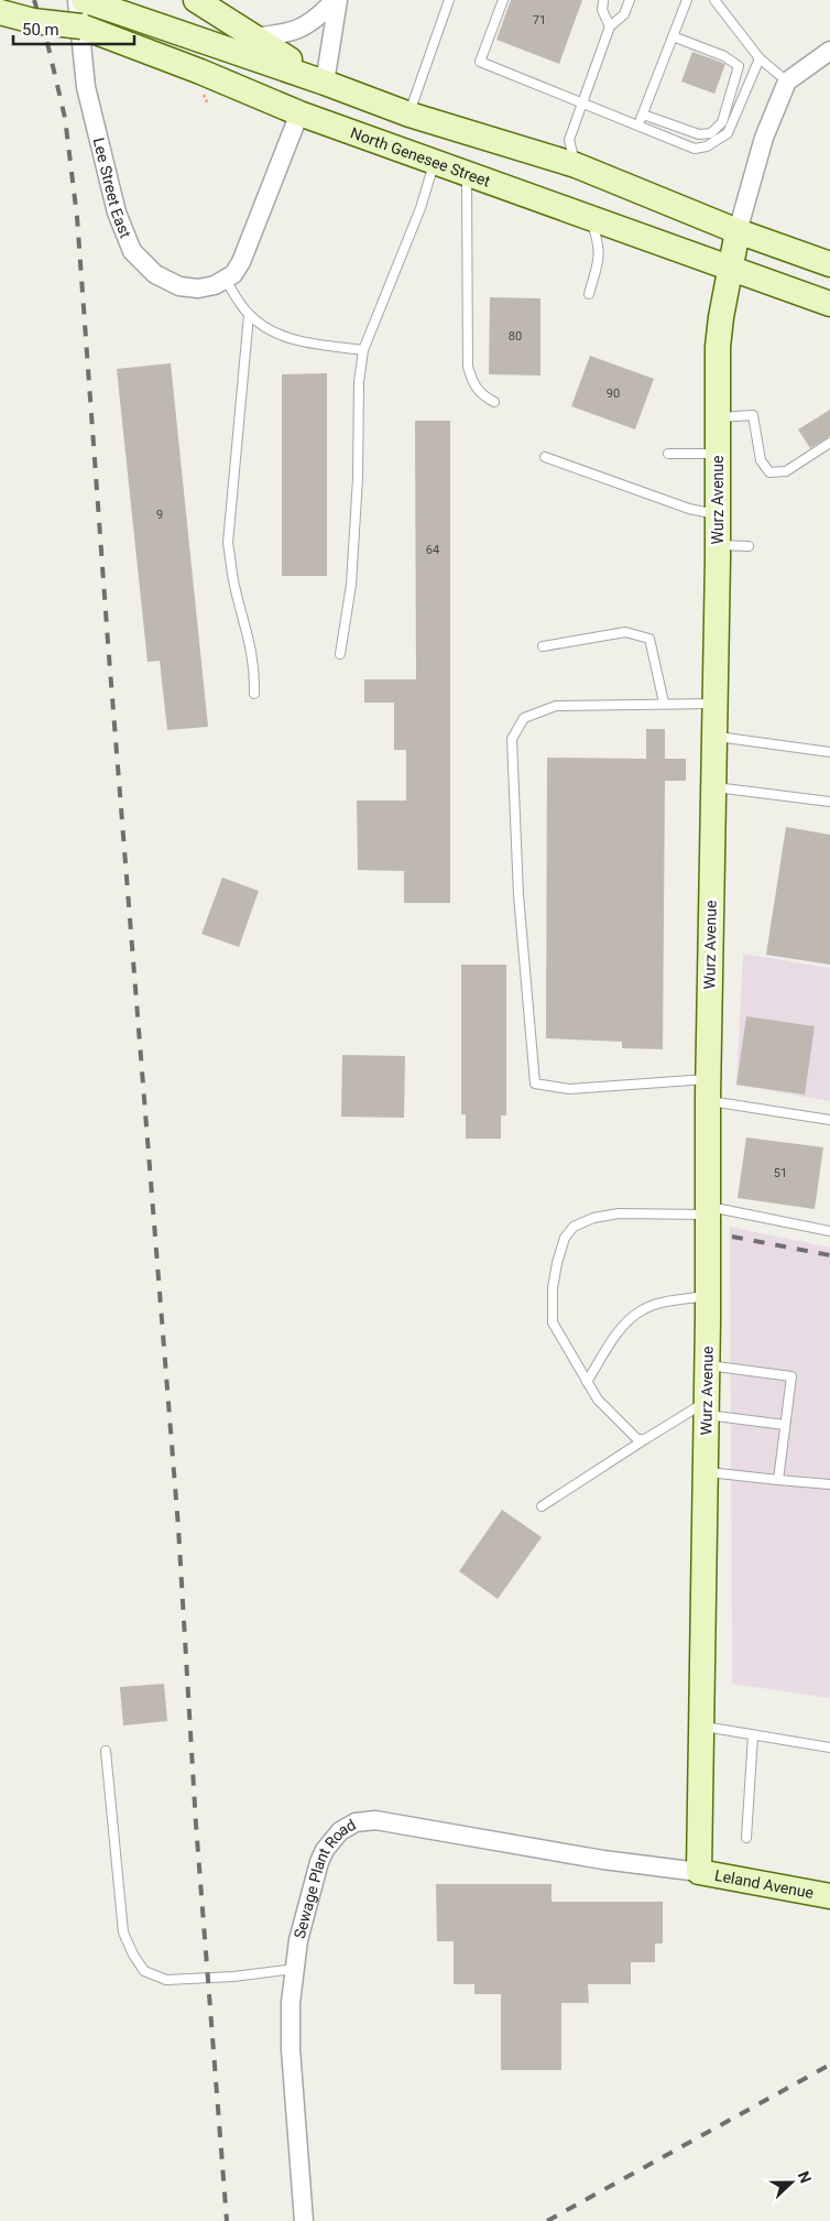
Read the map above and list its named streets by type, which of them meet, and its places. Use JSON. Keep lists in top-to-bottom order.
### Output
{
  "streets": {
    "main road": ["North Genesee Street", "Wurz Avenue", "Leland Avenue"],
    "street": ["Lee Street East", "Sewage Plant Road"]
  },
  "crossings": [
    ["North Genesee Street", "Wurz Avenue"],
    ["Wurz Avenue", "Sewage Plant Road"],
    ["Wurz Avenue", "Leland Avenue"],
    ["Sewage Plant Road", "Leland Avenue"]
  ],
  "house_numbers": [
    "71",
    "80",
    "90",
    "9",
    "64",
    "51"
  ],
  "scale_bar": "50 m",
  "north": "right"
}
